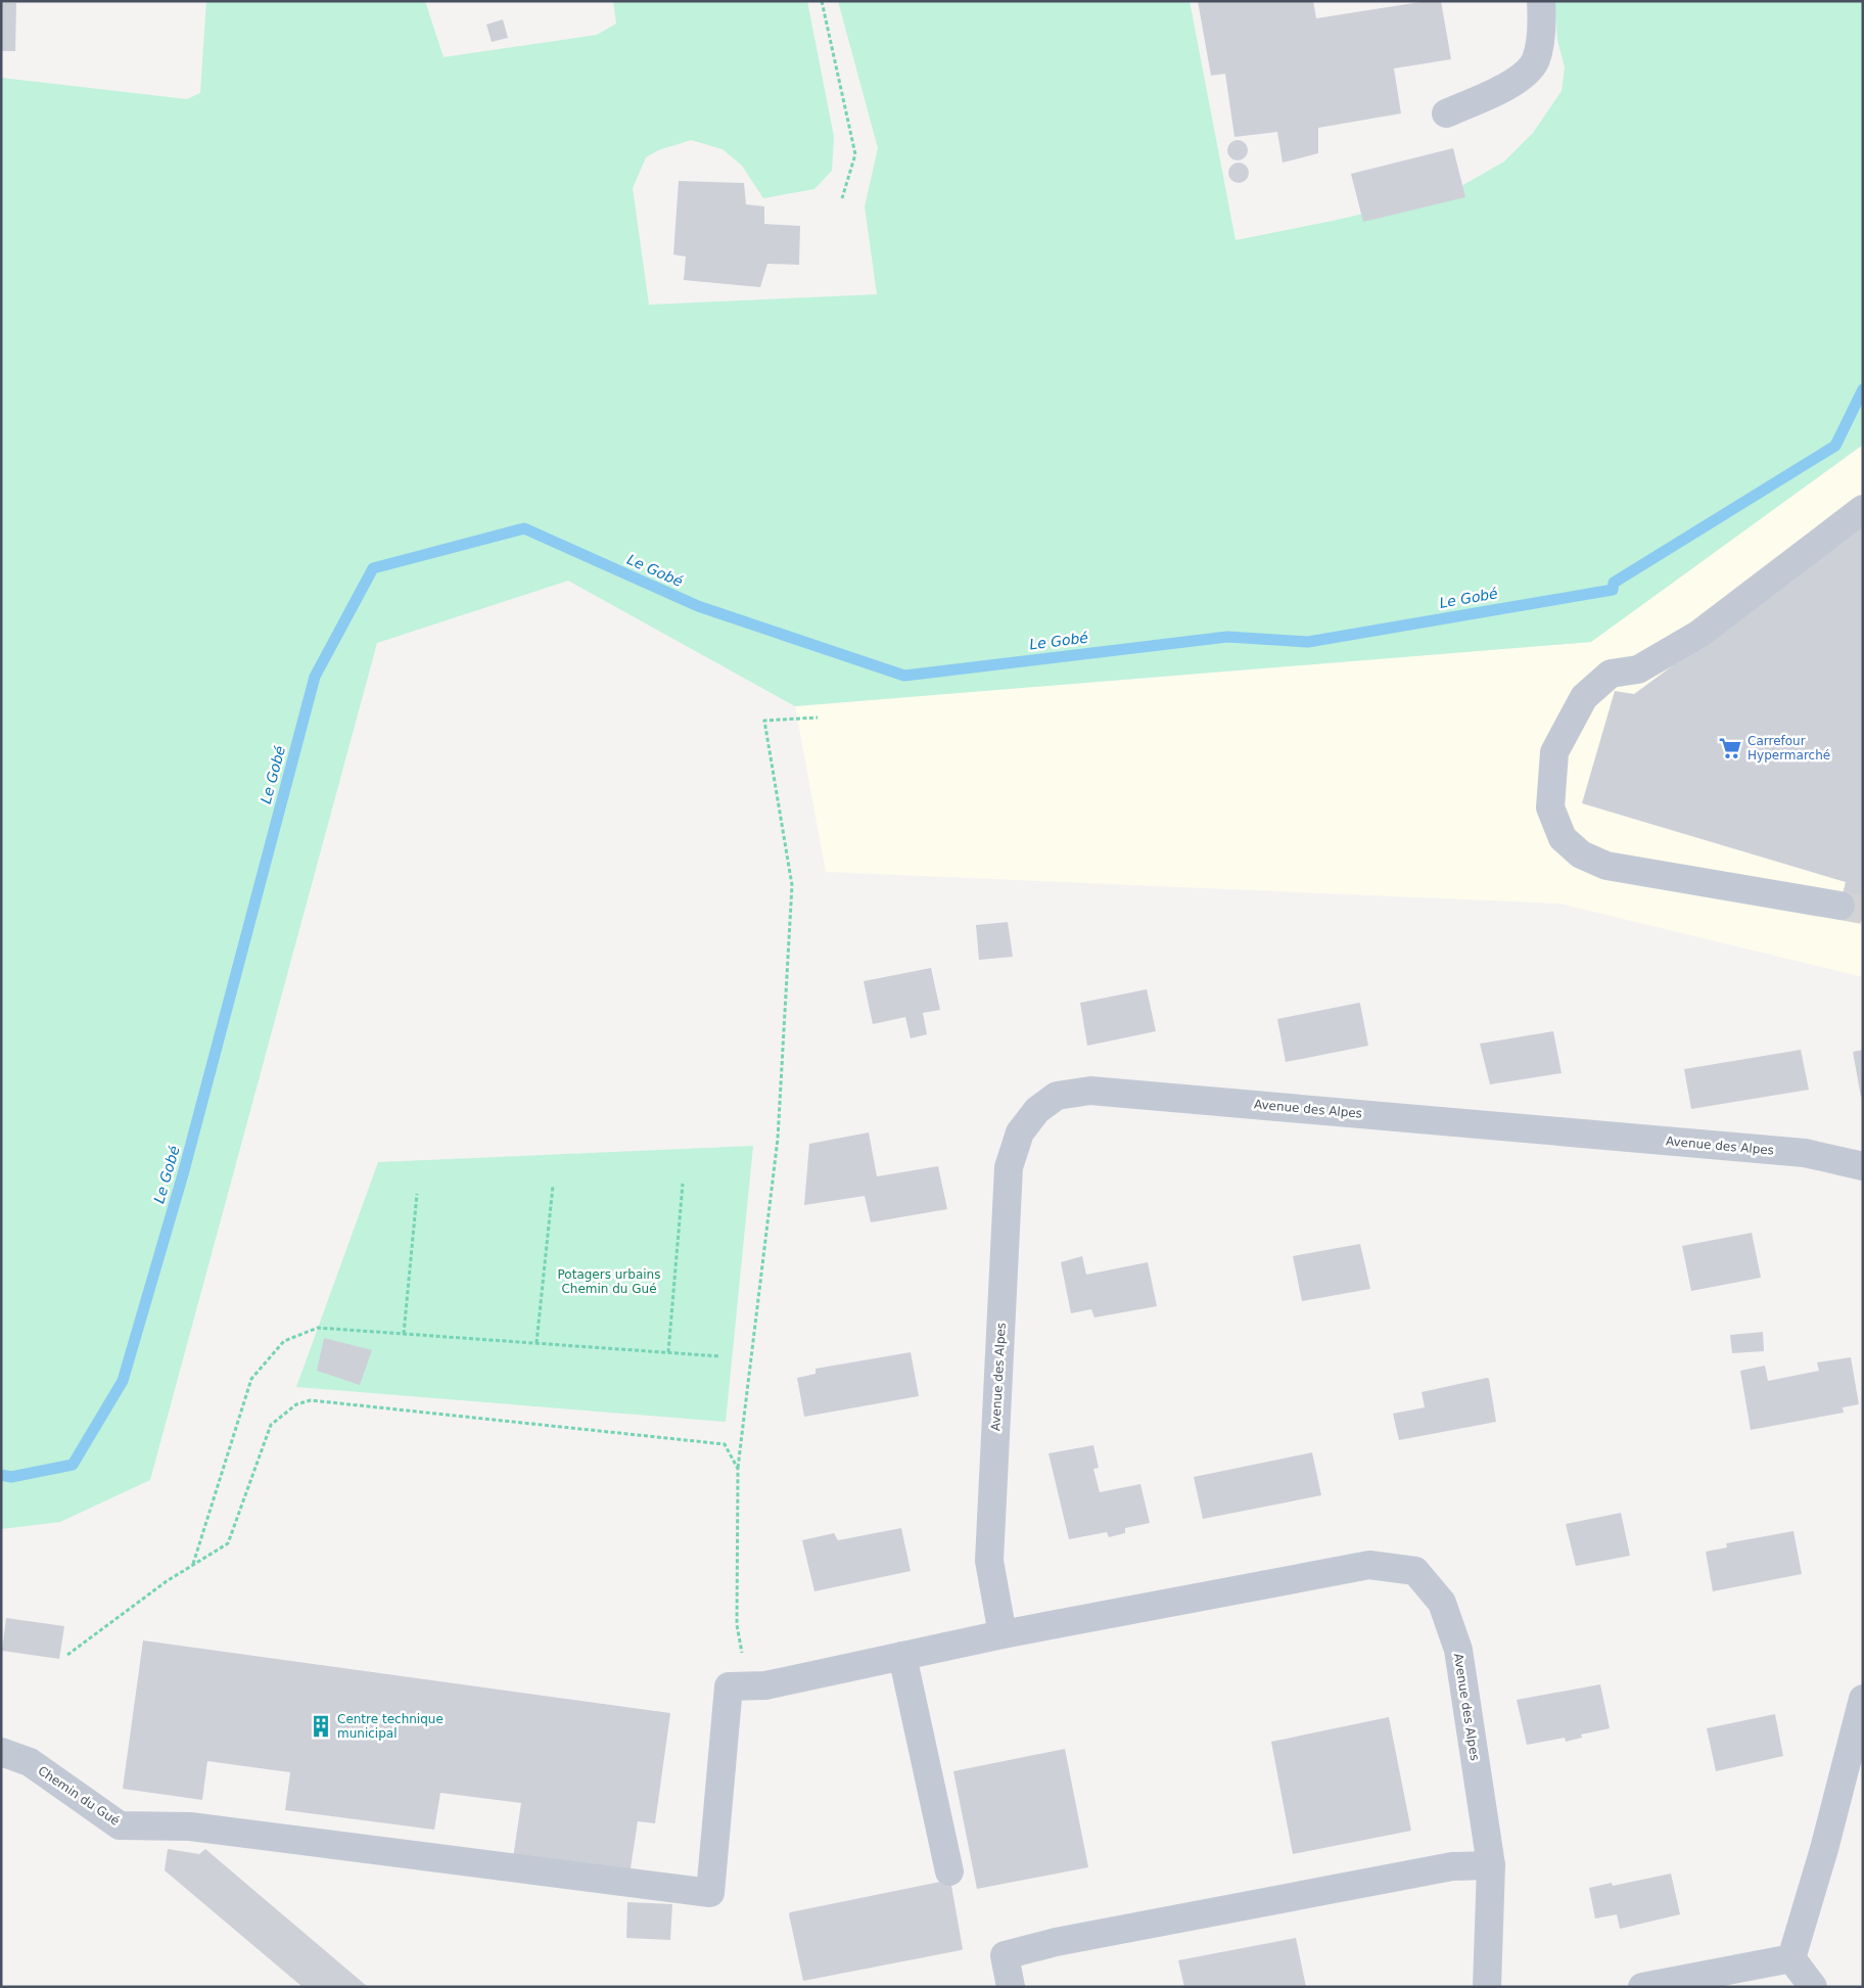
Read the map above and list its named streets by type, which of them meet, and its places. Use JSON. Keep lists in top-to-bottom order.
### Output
{
  "streets": {
    "street": ["Avenue des Alpes", "Chemin du Gué"]
  },
  "water": ["Le Gobé"],
  "parks": ["Potagers urbains Chemin du Gué"],
  "places": {
    "supermarket": ["Carrefour Hypermarché"],
    "building": ["Centre technique municipal"]
  }
}
